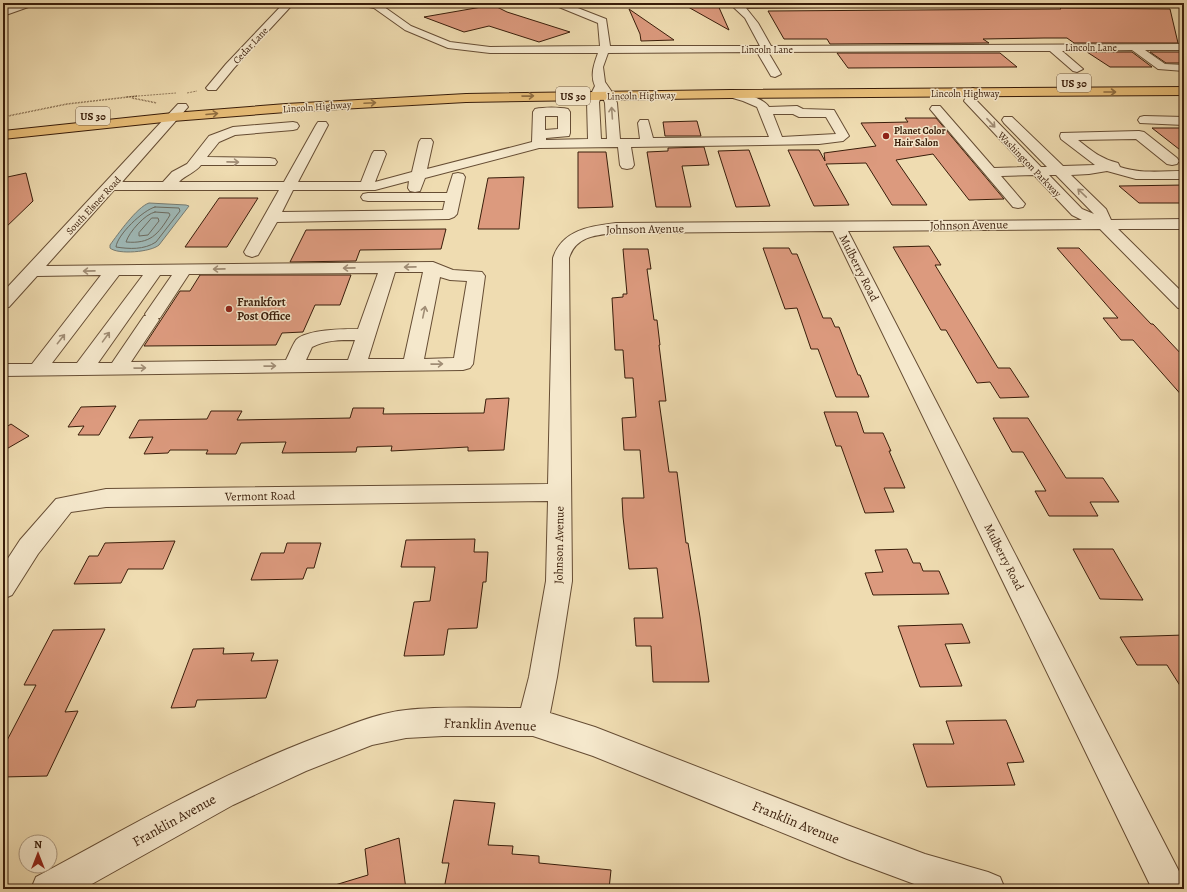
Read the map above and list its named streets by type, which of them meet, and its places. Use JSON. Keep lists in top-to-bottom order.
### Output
{
  "streets": {
    "main road": ["US 30", "Lincoln Highway"],
    "street": [
      "Cedar Lane",
      "Lincoln Lane",
      "Washington Parkway",
      "South Elsner Road",
      "Johnson Avenue",
      "Mulberry Road",
      "Vermont Road",
      "Franklin Avenue"
    ]
  },
  "crossings": [
    ["Lincoln Highway", "Washington Parkway"],
    ["Lincoln Highway", "South Elsner Road"],
    ["Washington Parkway", "Johnson Avenue"],
    ["Johnson Avenue", "Mulberry Road"],
    ["Johnson Avenue", "Vermont Road"],
    ["Johnson Avenue", "Franklin Avenue"]
  ],
  "places": ["Planet Color Hair Salon", "Frankfort Post Office"],
  "north": "top"
}
